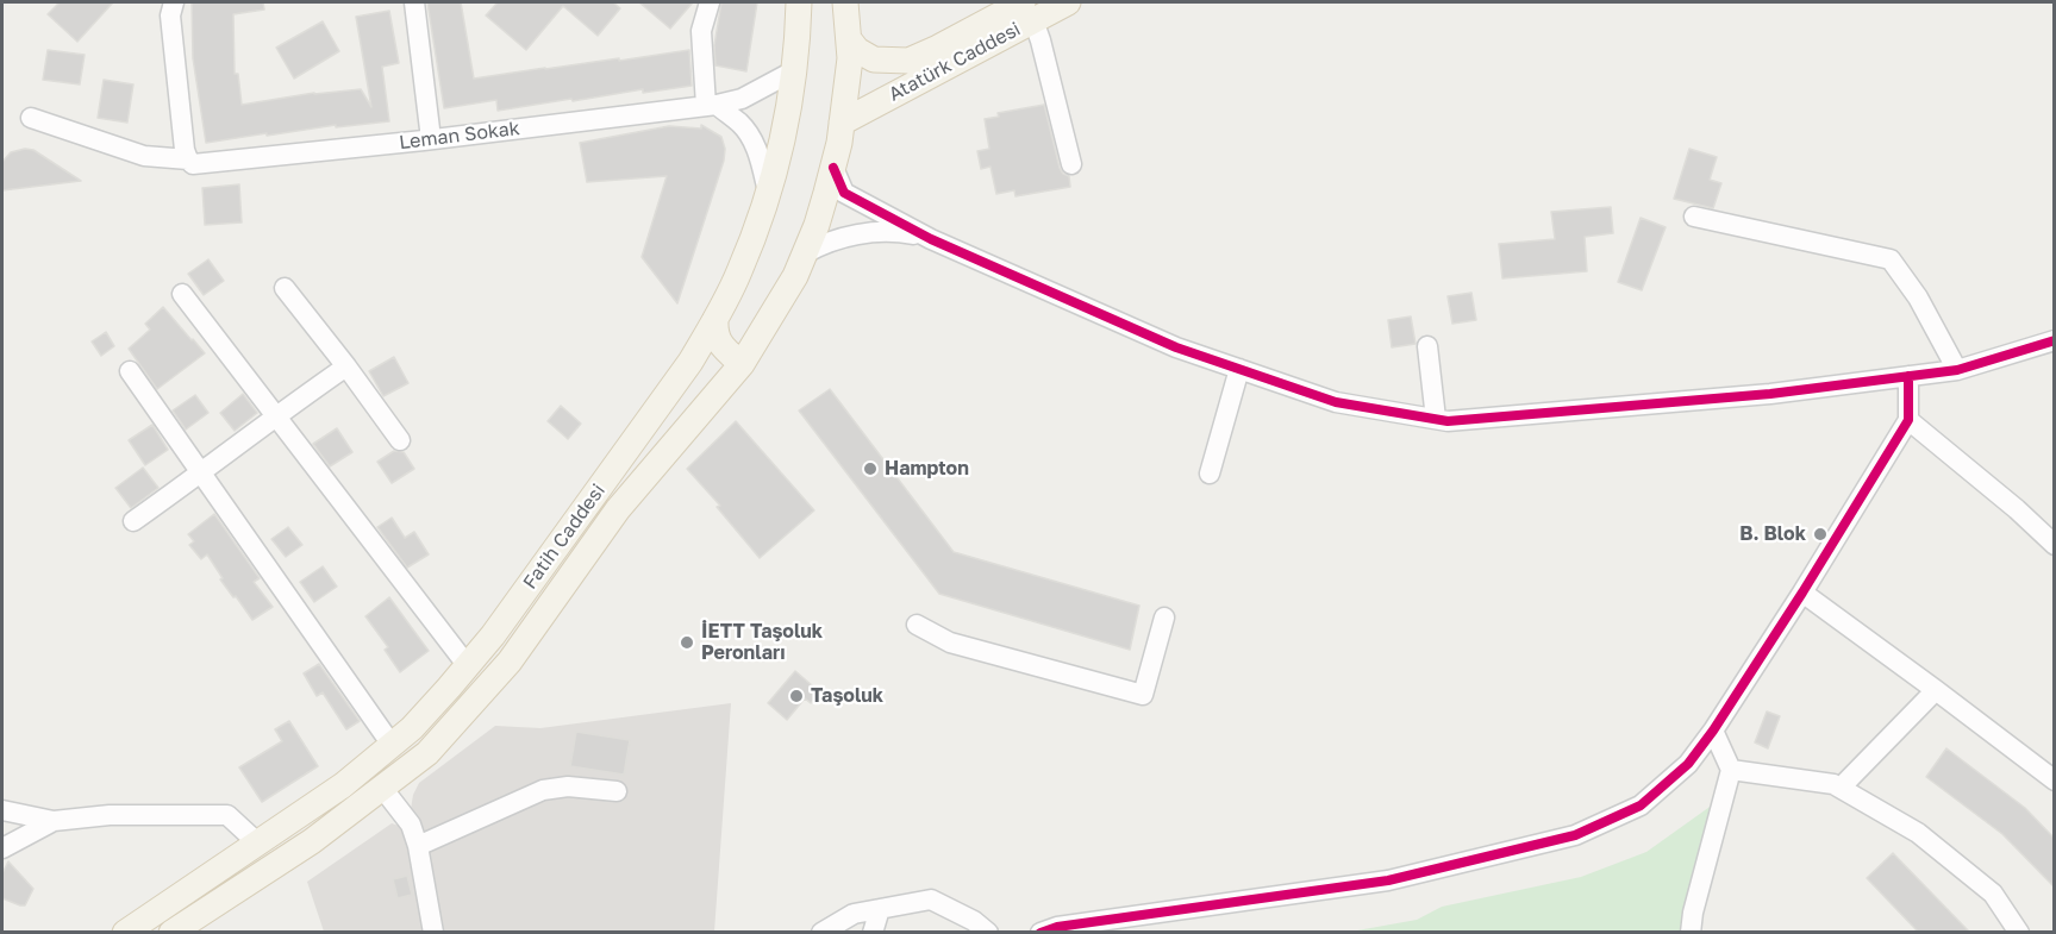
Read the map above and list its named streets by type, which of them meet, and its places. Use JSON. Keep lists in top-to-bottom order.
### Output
{
  "streets": {
    "main road": ["Atatürk Caddesi", "Fatih Caddesi"],
    "street": ["Leman Sokak"]
  },
  "crossings": [
    ["Atatürk Caddesi", "Fatih Caddesi"],
    ["Leman Sokak", "Fatih Caddesi"]
  ],
  "places": [
    "Hampton",
    "B. Blok",
    "İETT Taşoluk Peronları",
    "Taşoluk"
  ]
}
